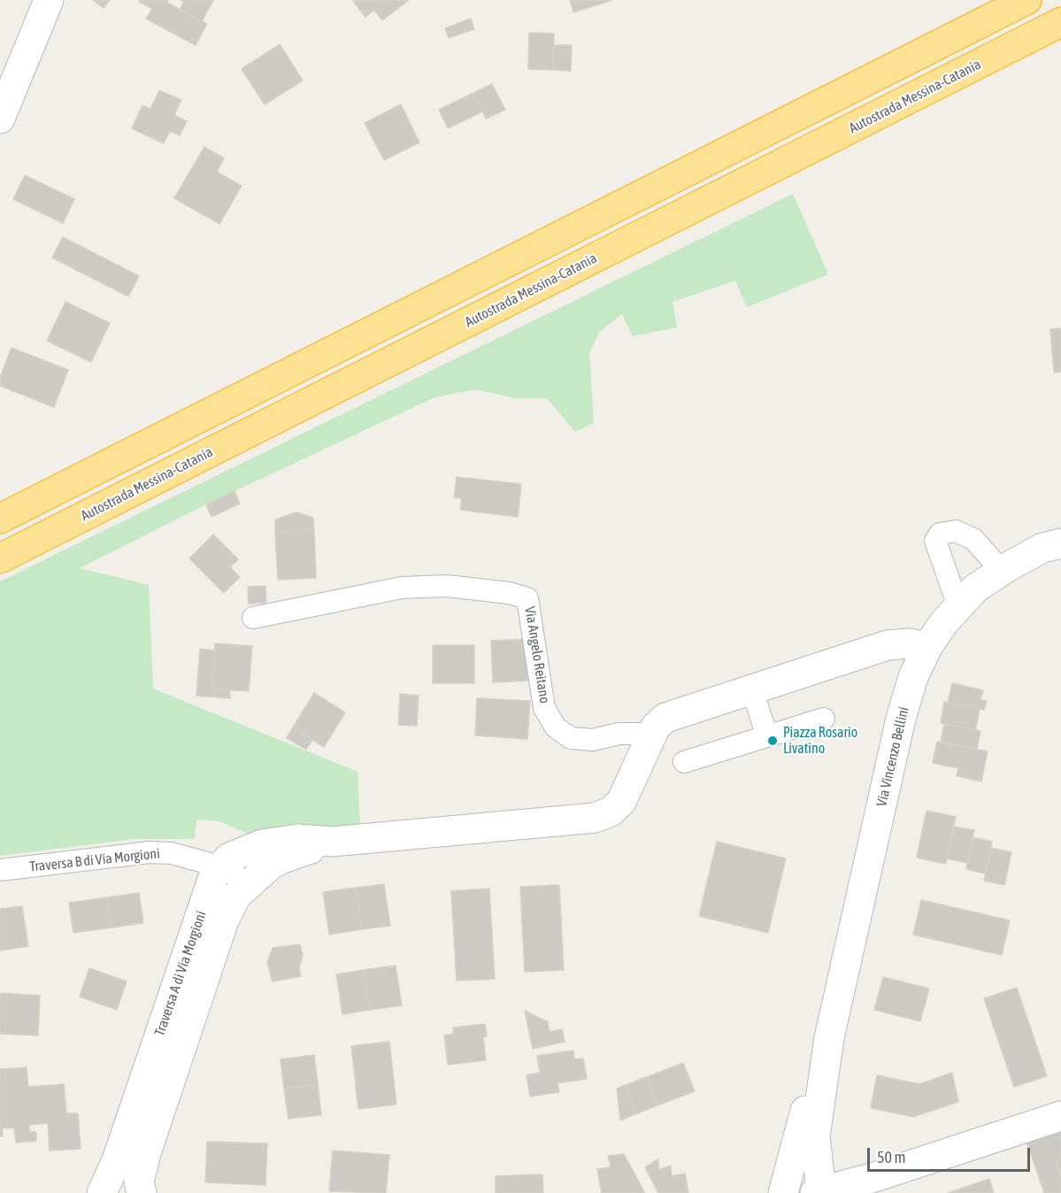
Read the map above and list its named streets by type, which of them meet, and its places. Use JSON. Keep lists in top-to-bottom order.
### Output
{
  "streets": {
    "highway": ["Autostrada Messina-Catania"],
    "street": [
      "Via Angelo Reitano",
      "Via Vincenzo Bellini",
      "Traversa B di Via Morgioni",
      "Traversa A di Via Morgioni"
    ]
  },
  "crossings": [
    ["Via Angelo Reitano", "Traversa A di Via Morgioni"],
    ["Traversa B di Via Morgioni", "Traversa A di Via Morgioni"]
  ],
  "places": ["Piazza Rosario Livatino"],
  "scale_bar": "50 m"
}
